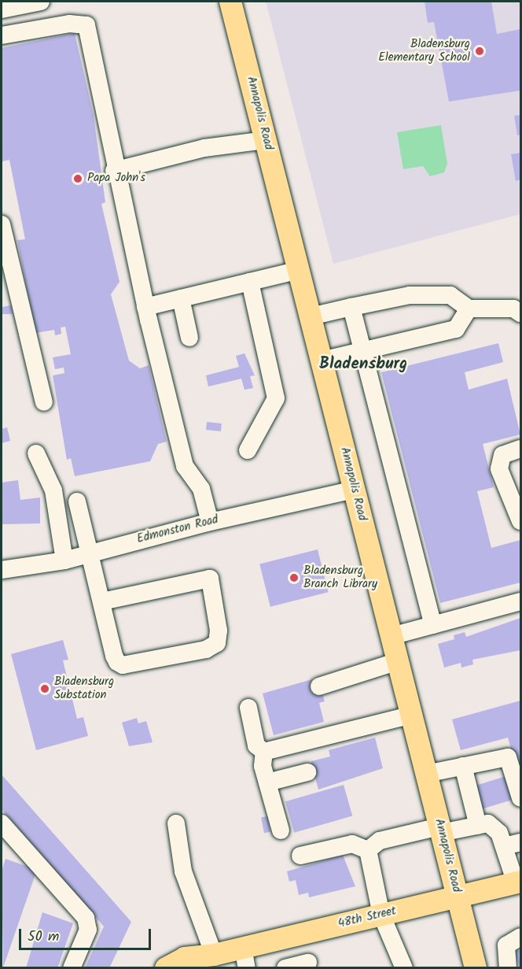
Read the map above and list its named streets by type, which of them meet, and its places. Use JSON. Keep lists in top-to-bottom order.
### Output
{
  "streets": {
    "main road": ["Annapolis Road", "48th Street"],
    "street": ["Edmonston Road"]
  },
  "crossings": [
    ["Annapolis Road", "Edmonston Road"],
    ["Annapolis Road", "48th Street"]
  ],
  "districts": ["Bladensburg"],
  "places": [
    "Bladensburg Elementary School",
    "Papa John's",
    "Bladensburg Branch Library",
    "Bladensburg Substation"
  ],
  "scale_bar": "50 m"
}
